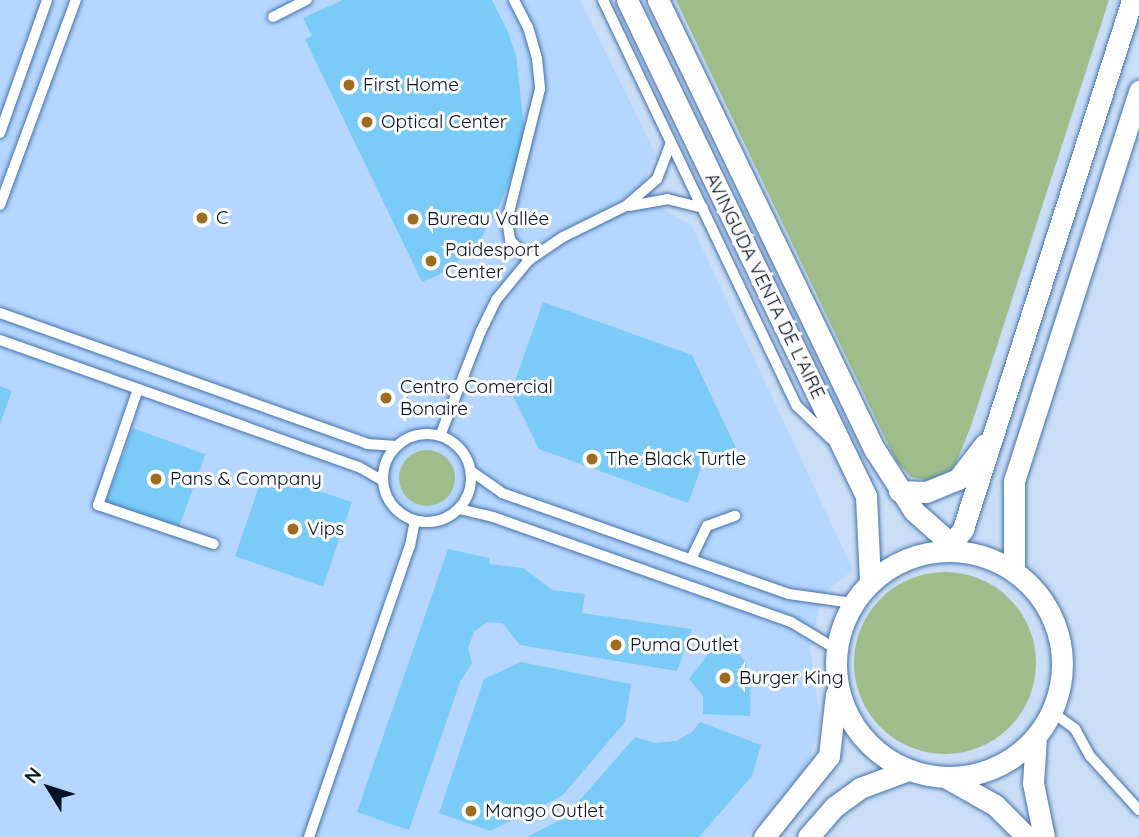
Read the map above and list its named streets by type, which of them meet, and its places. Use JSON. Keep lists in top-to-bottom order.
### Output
{
  "streets": {
    "street": ["AVINGUDA VENTA DE L'AIRE"]
  },
  "places": [
    "First Home",
    "Optical Center",
    "C",
    "Bureau Vallée",
    "Paidesport Center",
    "Centro Comercial Bonaire",
    "The Black Turtle",
    "Pans & Company",
    "Vips",
    "Puma Outlet",
    "Burger King",
    "Mango Outlet"
  ],
  "north": "top left"
}
